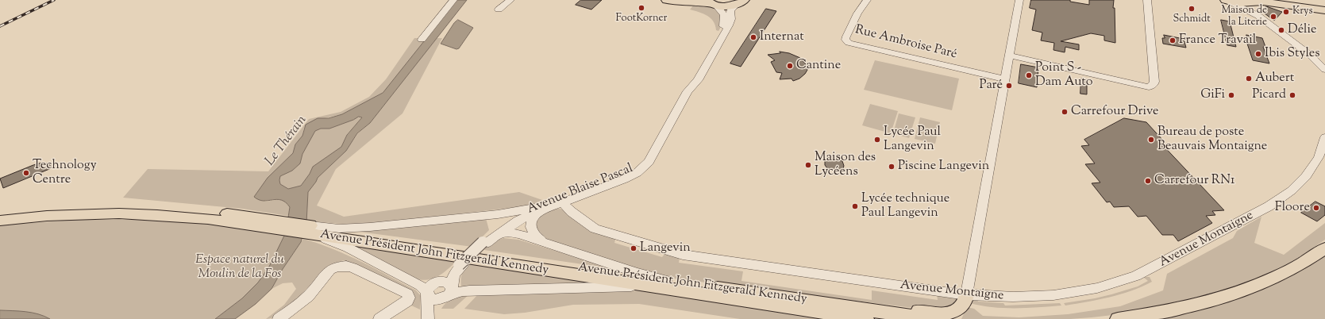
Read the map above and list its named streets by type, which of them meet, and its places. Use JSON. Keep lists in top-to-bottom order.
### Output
{
  "streets": {
    "main road": ["Avenue Président John Fitzgerald Kennedy"],
    "street": ["Rue Ambroise Paré", "Avenue Blaise Pascal", "Avenue Montaigne"]
  },
  "crossings": [
    ["Avenue Blaise Pascal", "Avenue Montaigne"]
  ],
  "water": ["Le Thérain"],
  "parks": ["Espace naturel du Moulin de la Fos"],
  "places": [
    "FootKorner",
    "Schmidt",
    "Krys",
    "Maison de la Literie",
    "Délie",
    "Internat",
    "France Travail",
    "Ibis Styles",
    "Cantine",
    "Point S - Dam Auto",
    "Aubert",
    "Paré",
    "GiFi",
    "Picard",
    "Carrefour Drive",
    "Lycée Paul Langevin",
    "Bureau de poste Beauvais Montaigne",
    "Maison des Lycéens",
    "Piscine Langevin",
    "Technology Centre",
    "Carrefour RN1",
    "Lycée technique Paul Langevin",
    "Floore",
    "Langevin"
  ]
}
